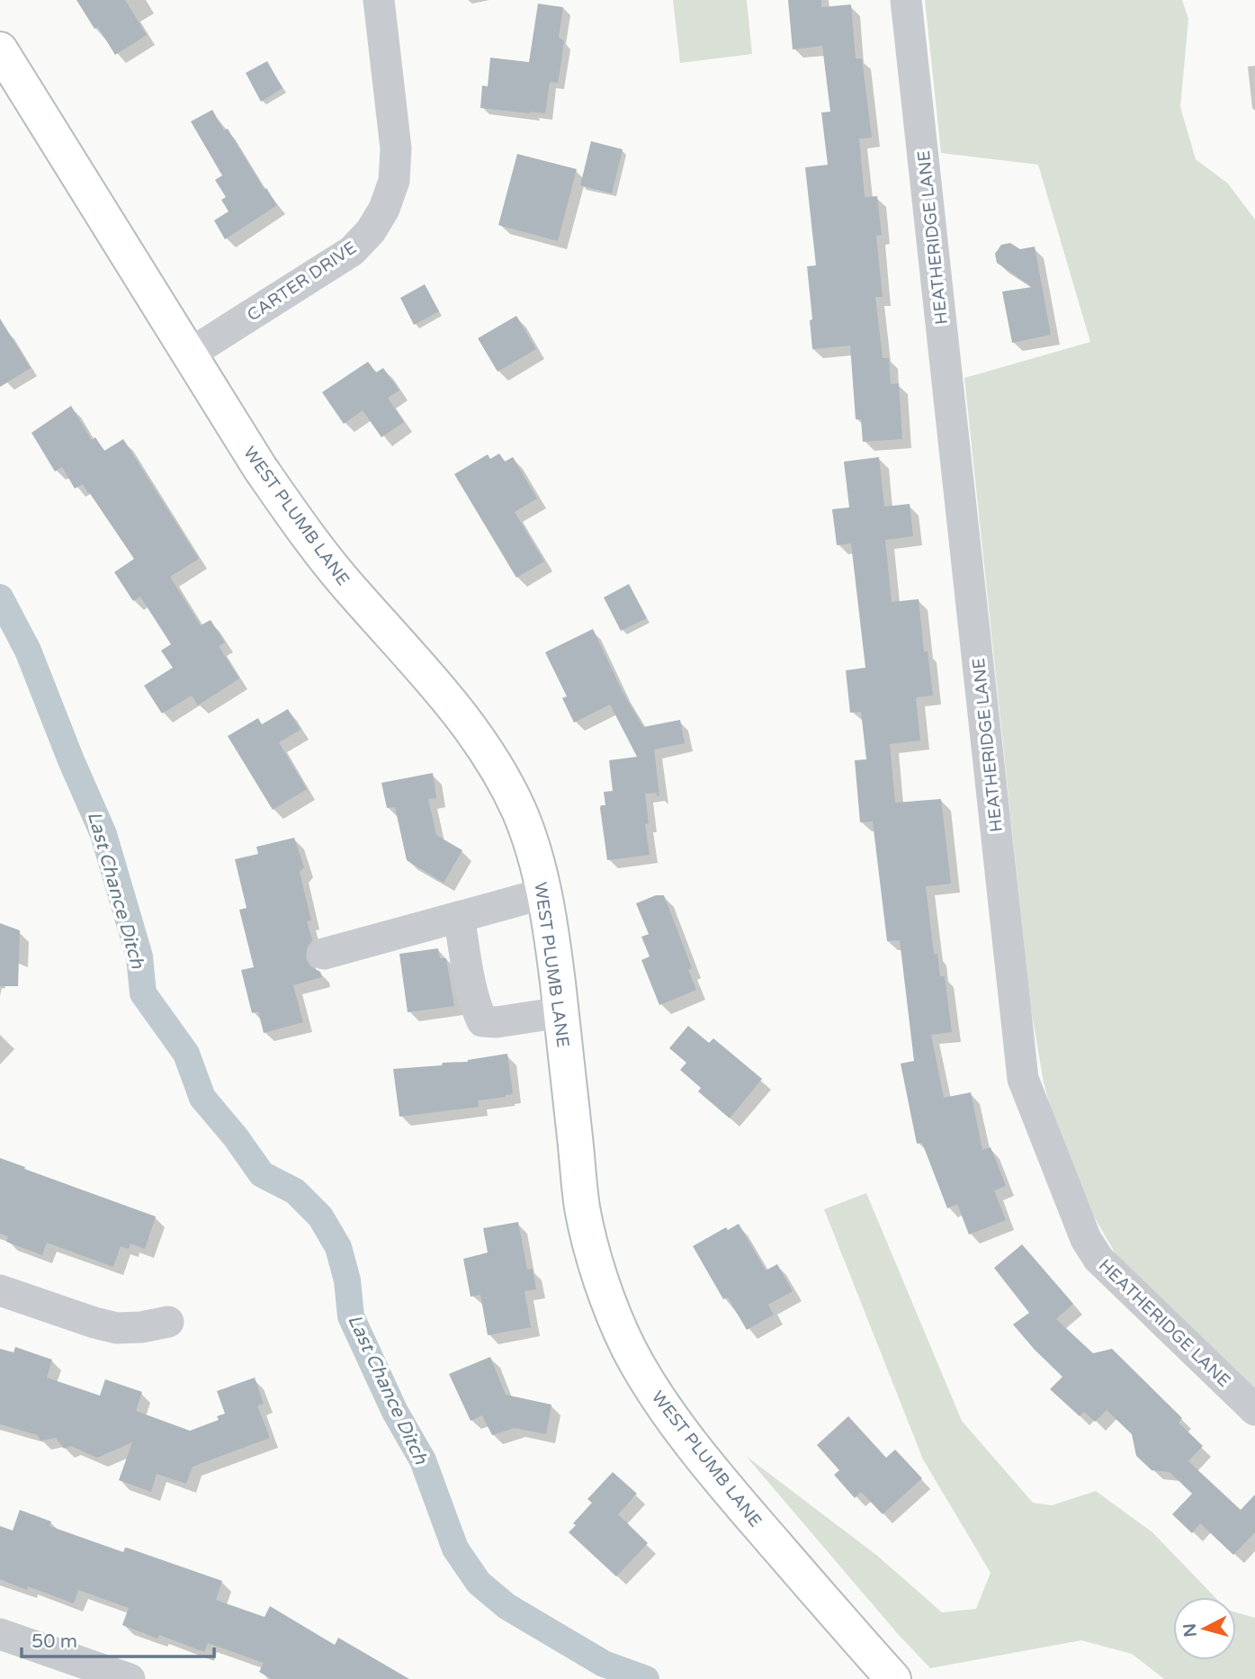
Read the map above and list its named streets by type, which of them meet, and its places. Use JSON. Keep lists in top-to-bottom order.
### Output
{
  "streets": {
    "main road": ["WEST PLUMB LANE"],
    "street": ["HEATHERIDGE LANE", "CARTER DRIVE"]
  },
  "crossings": [
    ["CARTER DRIVE", "WEST PLUMB LANE"]
  ],
  "water": ["Last Chance Ditch"],
  "scale_bar": "50 m",
  "north": "left"
}
